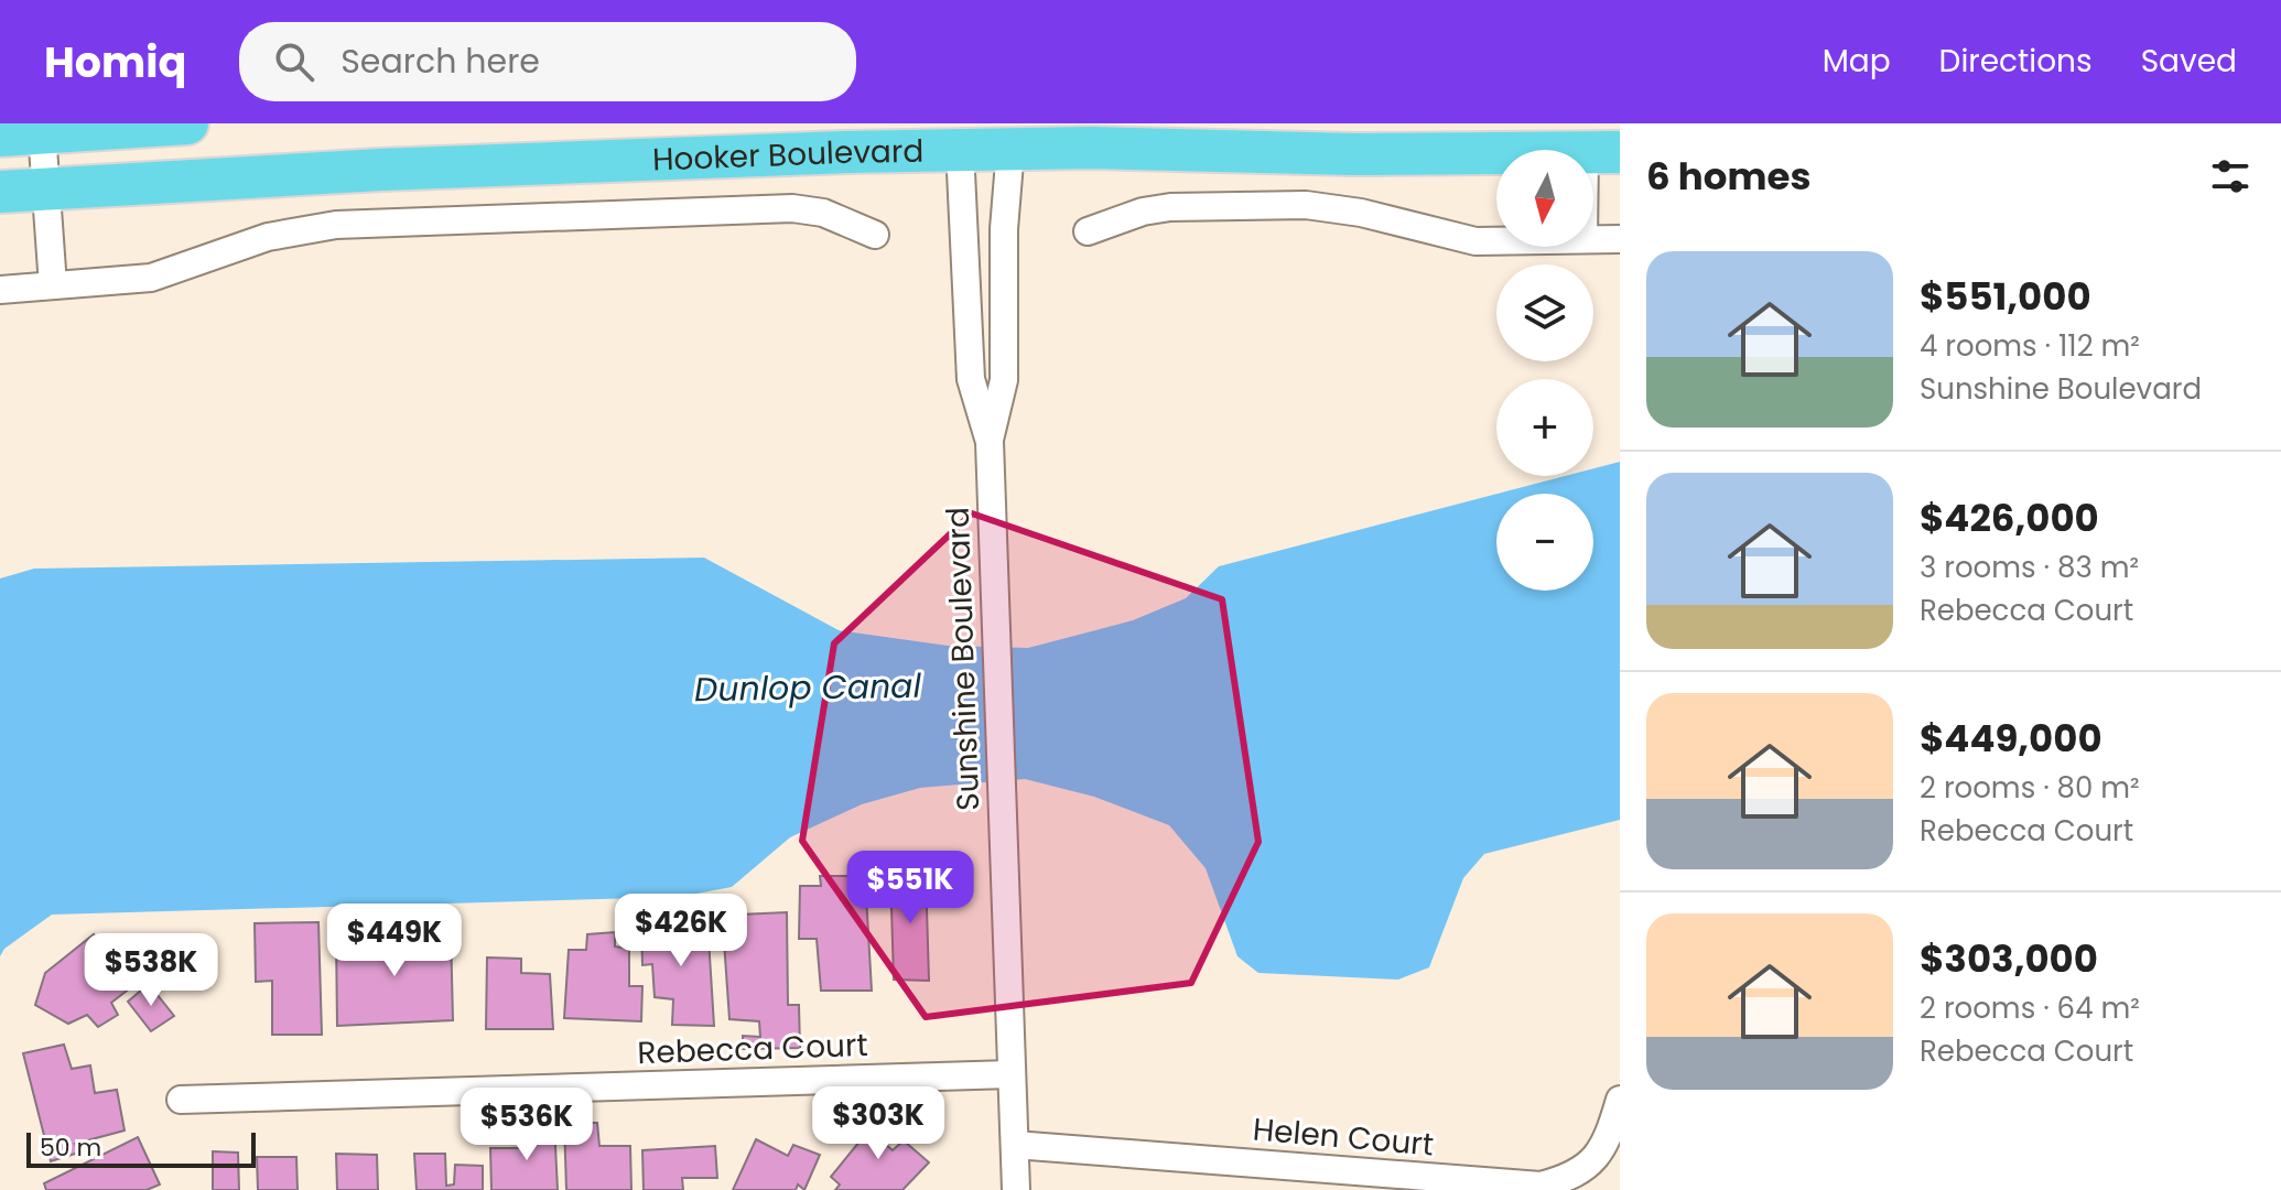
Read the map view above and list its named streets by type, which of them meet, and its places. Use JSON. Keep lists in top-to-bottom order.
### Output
{
  "streets": {
    "main road": ["Hooker Boulevard"],
    "street": ["Sunshine Boulevard", "Rebecca Court", "Helen Court"]
  },
  "crossings": [
    ["Hooker Boulevard", "Sunshine Boulevard"],
    ["Sunshine Boulevard", "Rebecca Court"],
    ["Sunshine Boulevard", "Helen Court"]
  ],
  "water": ["Dunlop Canal"],
  "scale_bar": "50 m",
  "north": "bottom",
  "page": {
    "header": "Homiq",
    "search": "Search here",
    "nav": ["Map", "Directions", "Saved"],
    "heading": "6 homes",
    "map_buttons": ["+", "−"],
    "list": [
      {
        "name": "$551,000",
        "note": "4 rooms · 112 m² · Sunshine Boulevard"
      },
      {
        "name": "$426,000",
        "note": "3 rooms · 83 m² · Rebecca Court"
      },
      {
        "name": "$449,000",
        "note": "2 rooms · 80 m² · Rebecca Court"
      },
      {
        "name": "$303,000",
        "note": "2 rooms · 64 m² · Rebecca Court"
      }
    ],
    "price": [
      "$551K",
      "$426K",
      "$449K",
      "$538K",
      "$303K",
      "$536K"
    ],
    "scale": "50 m"
  }
}
